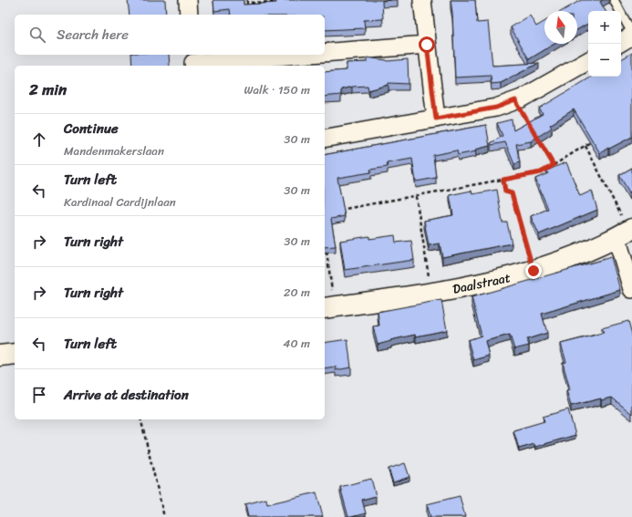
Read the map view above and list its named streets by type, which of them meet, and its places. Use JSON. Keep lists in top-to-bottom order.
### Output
{
  "streets": {
    "street": ["Daalstraat"]
  },
  "north": "top",
  "page": {
    "map_buttons": ["+", "−"],
    "search": "Search here",
    "heading": ["2 min", "Walk · 150 m"],
    "list": [
      ["Continue", "Mandenmakerslaan", "30 m"],
      ["Turn left", "Kardinaal Cardijnlaan", "30 m"],
      ["Turn right", "30 m"],
      ["Turn right", "20 m"],
      ["Turn left", "40 m"],
      "Arrive at destination"
    ]
  }
}
